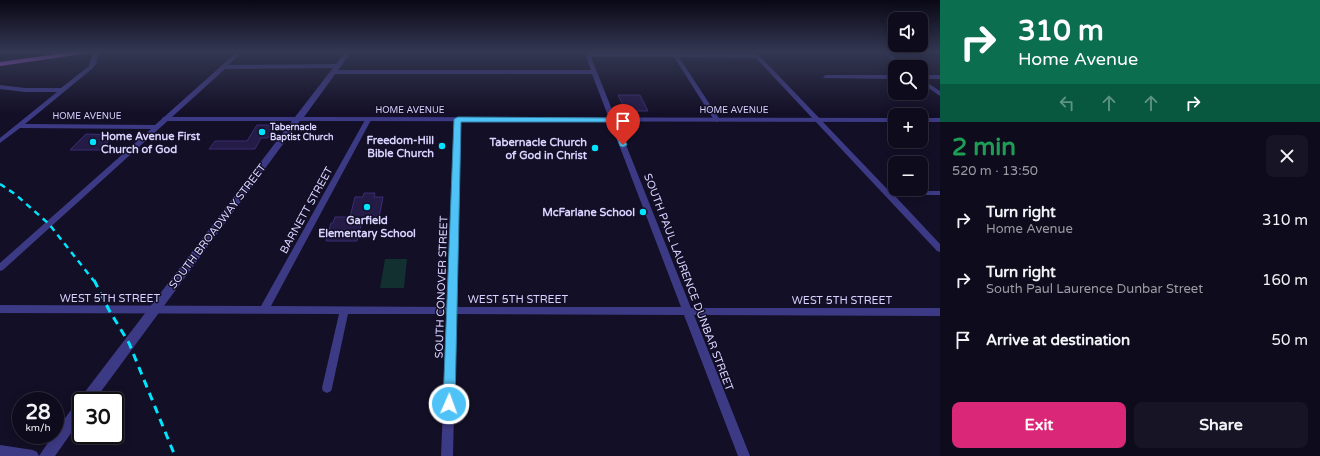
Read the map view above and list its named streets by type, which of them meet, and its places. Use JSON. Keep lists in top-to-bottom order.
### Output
{
  "streets": {
    "street": [
      "HOME AVENUE",
      "BARNETT STREET",
      "SOUTH BROADWAY STREET",
      "SOUTH PAUL LAURENCE DUNBAR STREET",
      "SOUTH CONOVER STREET",
      "WEST 5TH STREET"
    ]
  },
  "crossings": [
    ["HOME AVENUE", "BARNETT STREET"],
    ["HOME AVENUE", "SOUTH BROADWAY STREET"],
    ["HOME AVENUE", "SOUTH PAUL LAURENCE DUNBAR STREET"],
    ["HOME AVENUE", "SOUTH CONOVER STREET"],
    ["BARNETT STREET", "WEST 5TH STREET"],
    ["SOUTH BROADWAY STREET", "WEST 5TH STREET"],
    ["SOUTH PAUL LAURENCE DUNBAR STREET", "WEST 5TH STREET"],
    ["SOUTH CONOVER STREET", "WEST 5TH STREET"]
  ],
  "places": [
    "Tabernacle Baptist Church",
    "Home Avenue First Church of God",
    "Freedom-Hill Bible Church",
    "Tabernacle Church of God in Christ",
    "Garfield Elementary School",
    "McFarlane School"
  ],
  "page": {
    "turn": ["310 m", "Home Avenue"],
    "map_buttons": ["+", "−"],
    "heading": ["2 min", "520 m · 13:50"],
    "list": [
      {
        "name": "Turn right",
        "note": "Home Avenue",
        "value": "310 m"
      },
      {
        "name": "Turn right",
        "note": "South Paul Laurence Dunbar Street",
        "value": "160 m"
      },
      {
        "name": "Arrive at destination",
        "value": "50 m"
      }
    ],
    "speed": "28 km/h",
    "limit": "30",
    "buttons": ["Exit", "Share"]
  }
}
